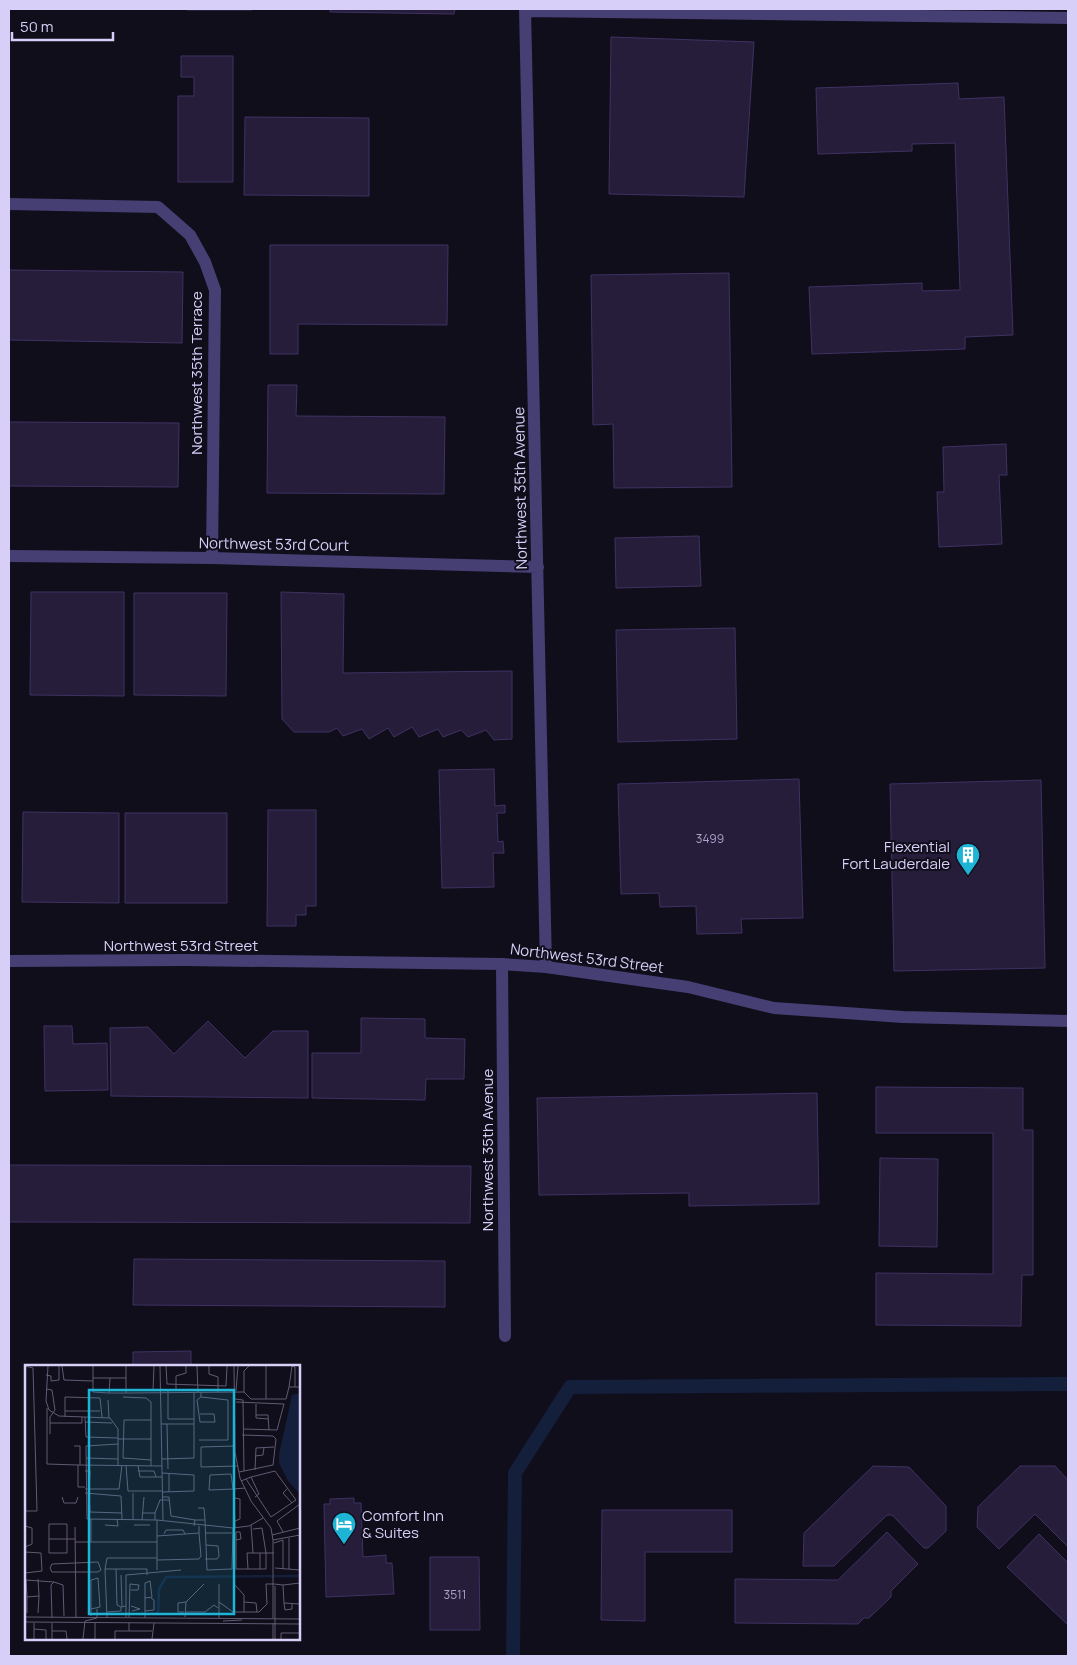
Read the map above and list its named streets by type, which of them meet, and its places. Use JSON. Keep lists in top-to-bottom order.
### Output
{
  "streets": {
    "street": [
      "Northwest 35th Terrace",
      "Northwest 35th Avenue",
      "Northwest 53rd Court",
      "Northwest 53rd Street"
    ]
  },
  "crossings": [
    ["Northwest 35th Terrace", "Northwest 53rd Court"],
    ["Northwest 35th Avenue", "Northwest 53rd Court"],
    ["Northwest 35th Avenue", "Northwest 53rd Street"]
  ],
  "places": {
    "building": ["Flexential Fort Lauderdale"],
    "hotel": ["Comfort Inn & Suites"]
  },
  "house_numbers": ["3499", "3511"],
  "scale_bar": "50 m"
}
